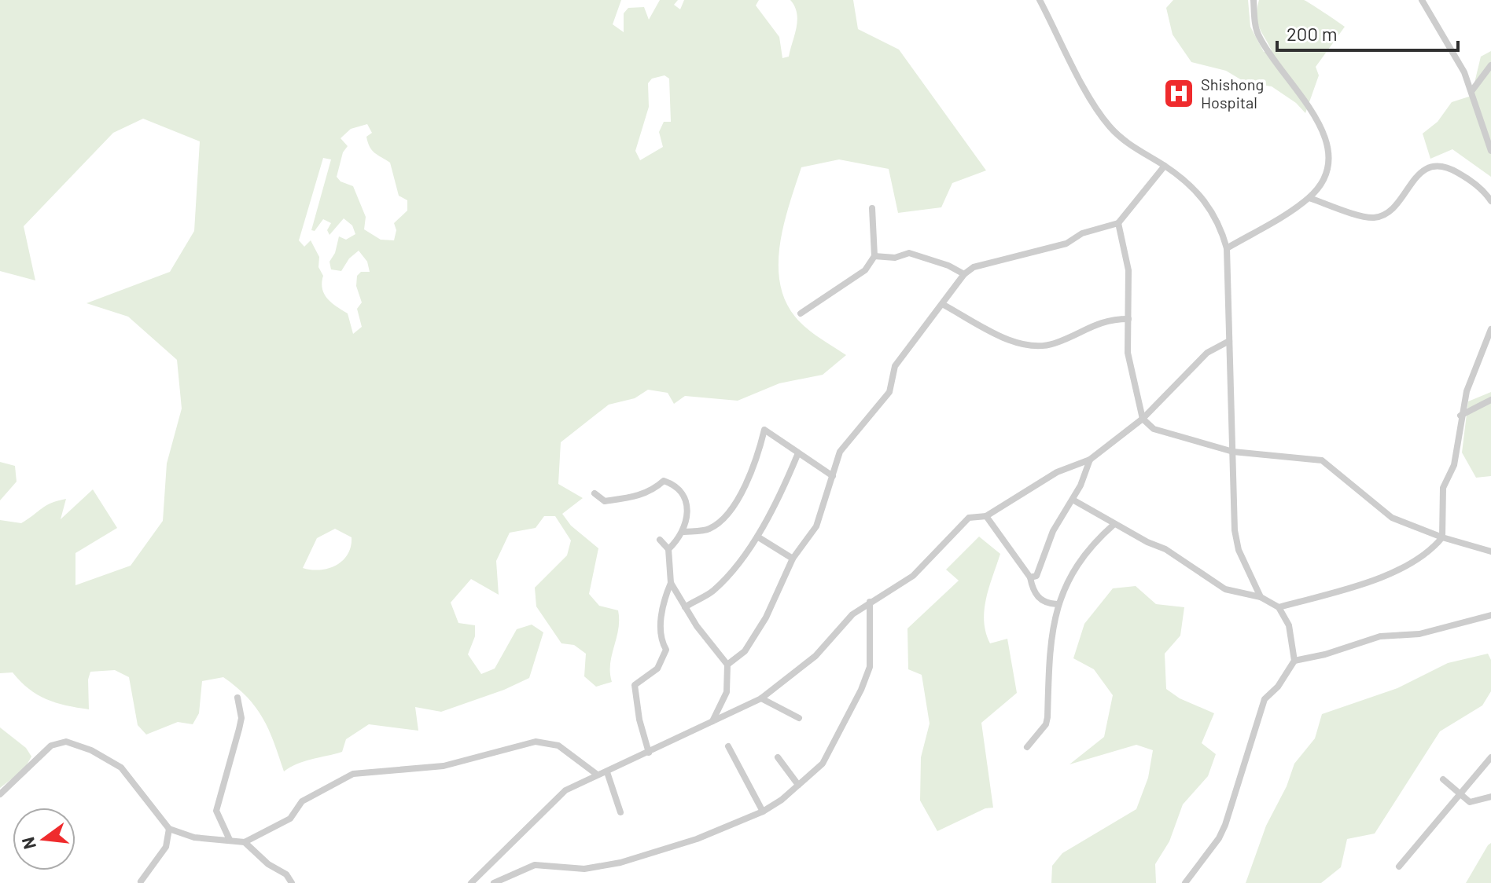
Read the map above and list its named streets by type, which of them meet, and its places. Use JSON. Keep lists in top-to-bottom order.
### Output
{
  "places": {
    "hospital": ["Shishong Hospital"]
  },
  "scale_bar": "200 m",
  "north": "left"
}
